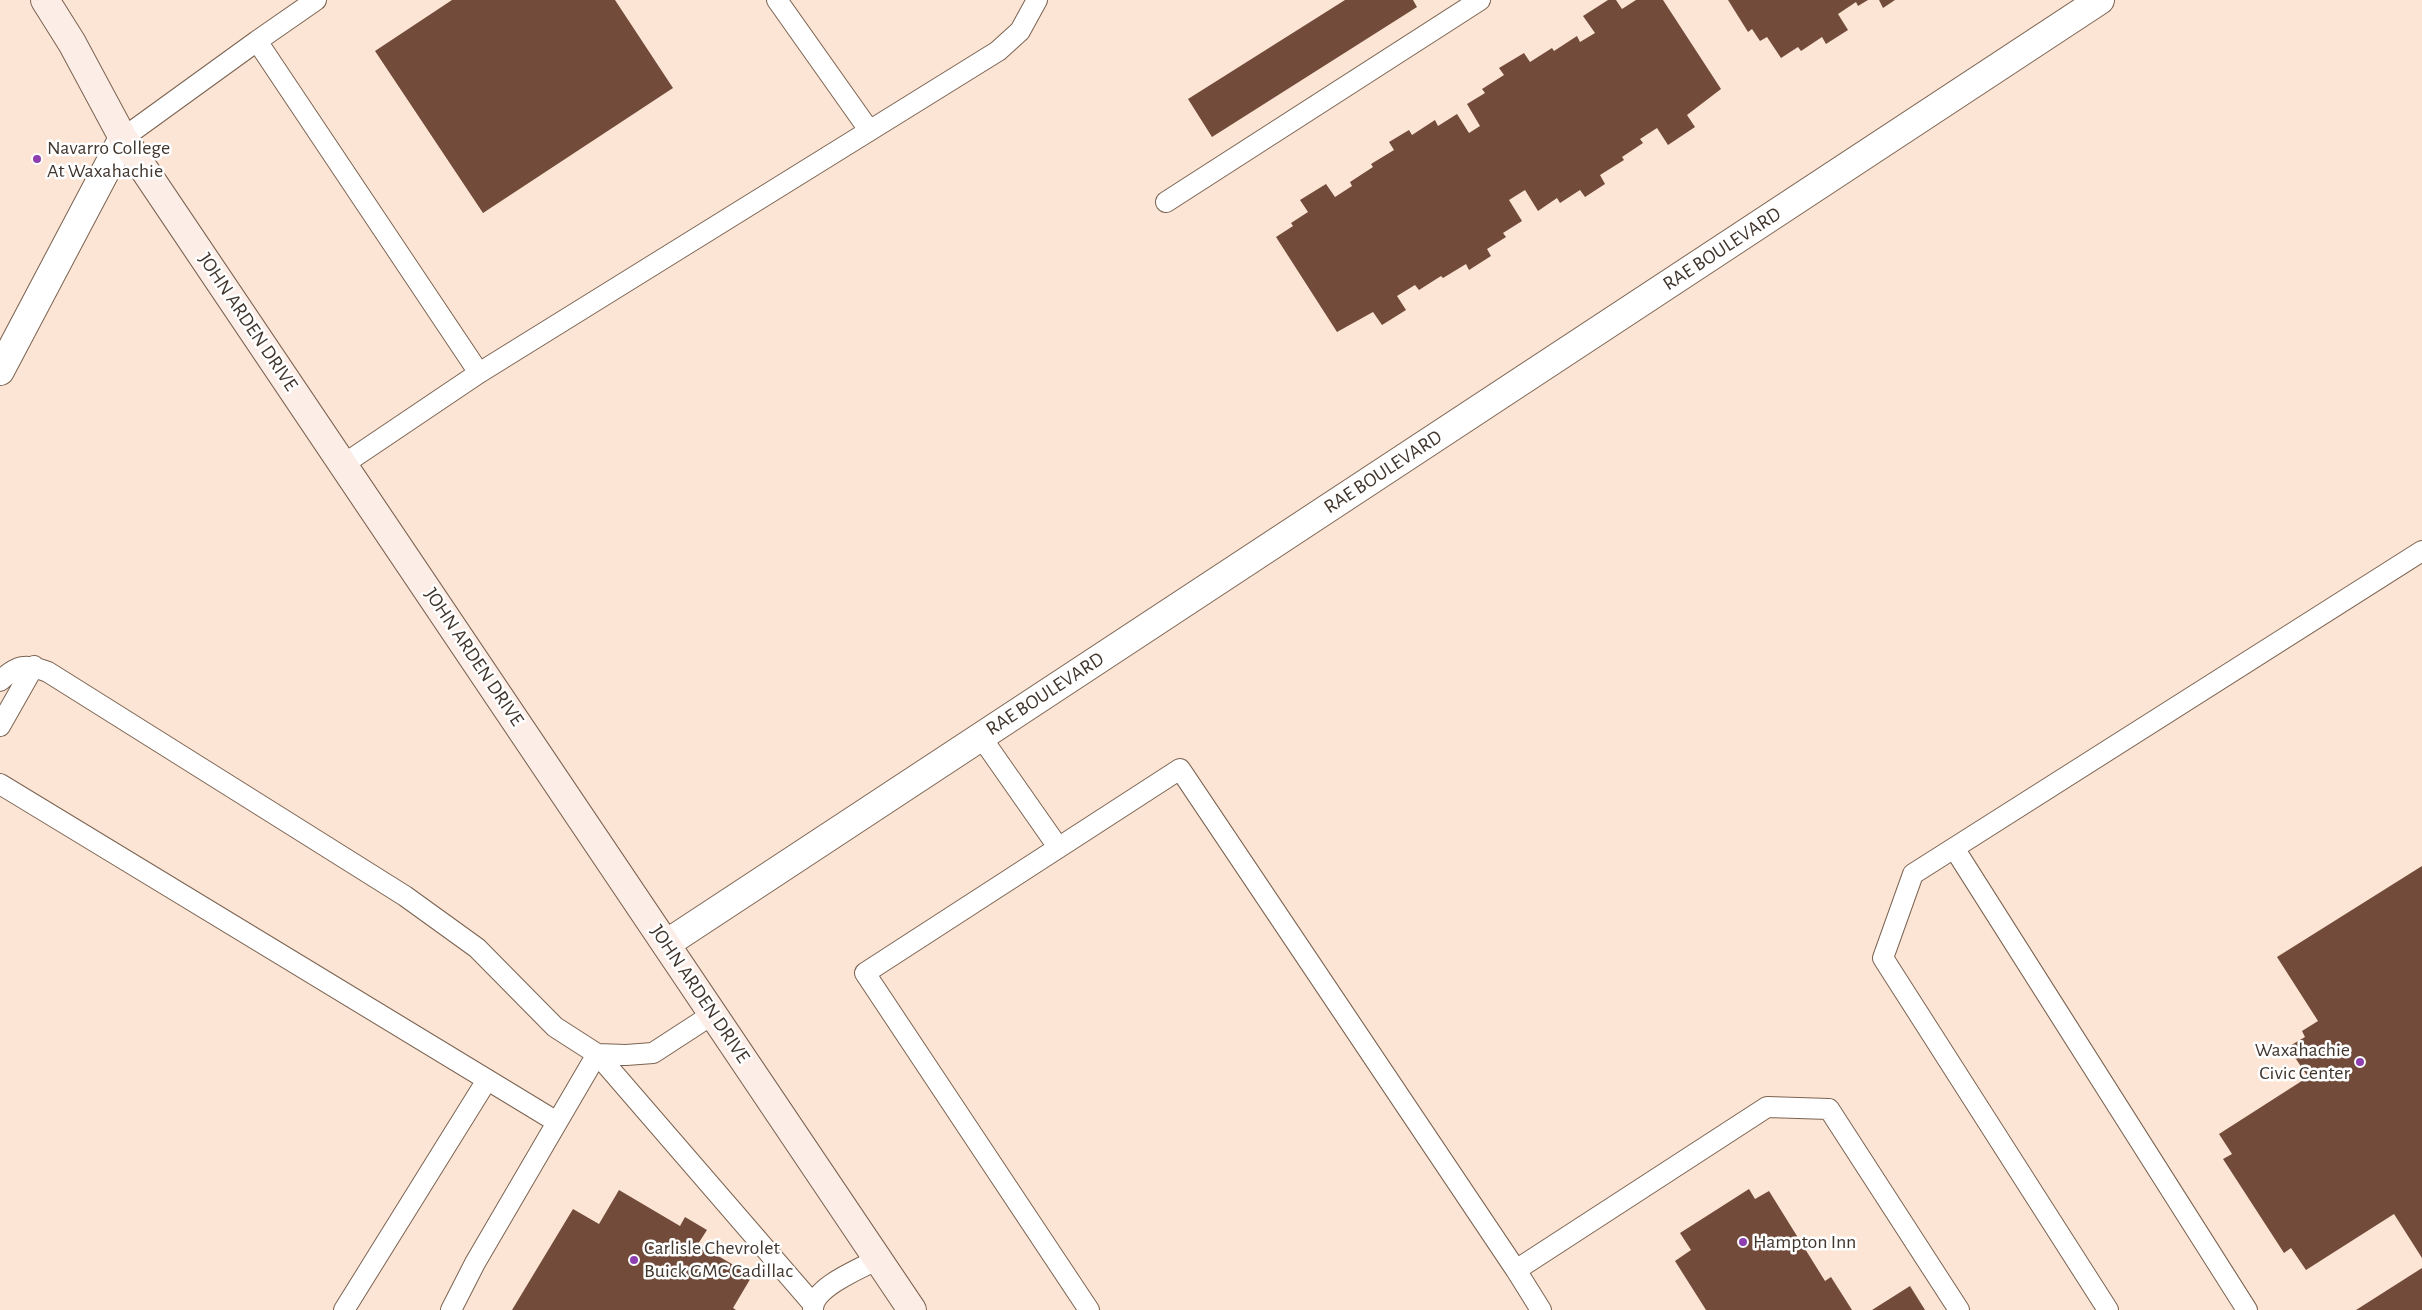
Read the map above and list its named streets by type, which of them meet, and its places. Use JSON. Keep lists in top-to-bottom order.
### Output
{
  "streets": {
    "street": ["RAE BOULEVARD", "JOHN ARDEN DRIVE"]
  },
  "crossings": [
    ["RAE BOULEVARD", "JOHN ARDEN DRIVE"]
  ],
  "places": [
    "Navarro College At Waxahachie",
    "Waxahachie Civic Center",
    "Hampton Inn",
    "Carlisle Chevrolet Buick GMC Cadillac"
  ]
}
